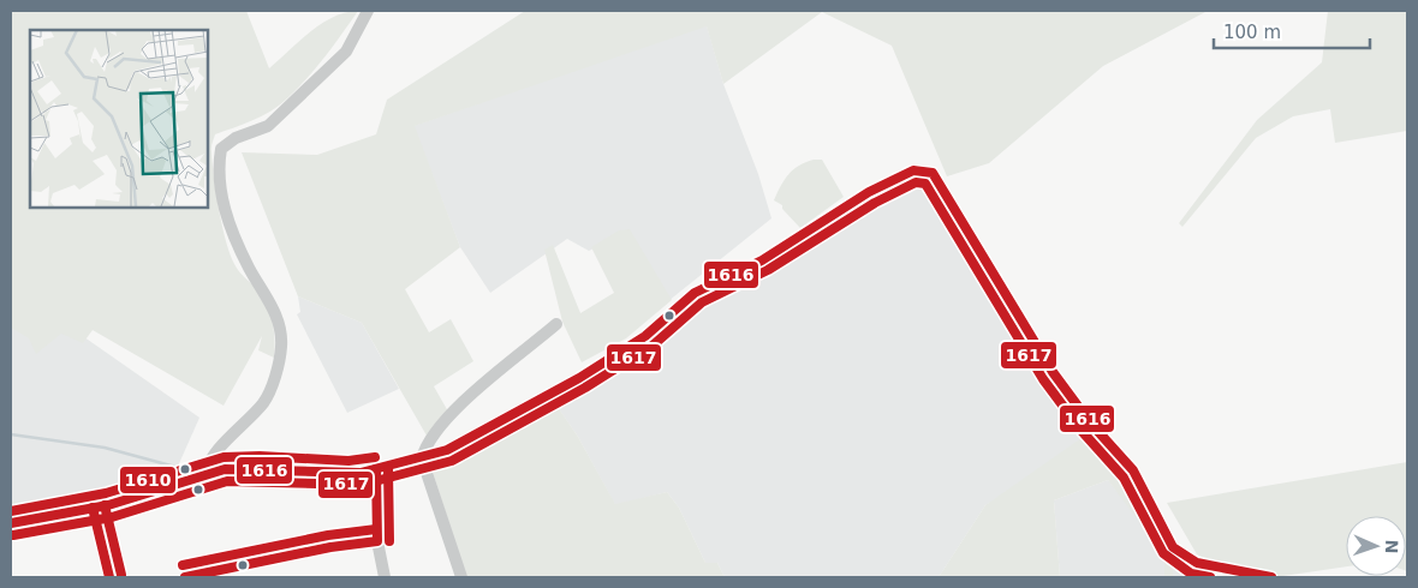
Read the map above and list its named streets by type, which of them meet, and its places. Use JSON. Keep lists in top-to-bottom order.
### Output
{
  "lines": ["transit line 1616", "transit line 1617", "transit line 1610"],
  "scale_bar": "100 m",
  "north": "right"
}
